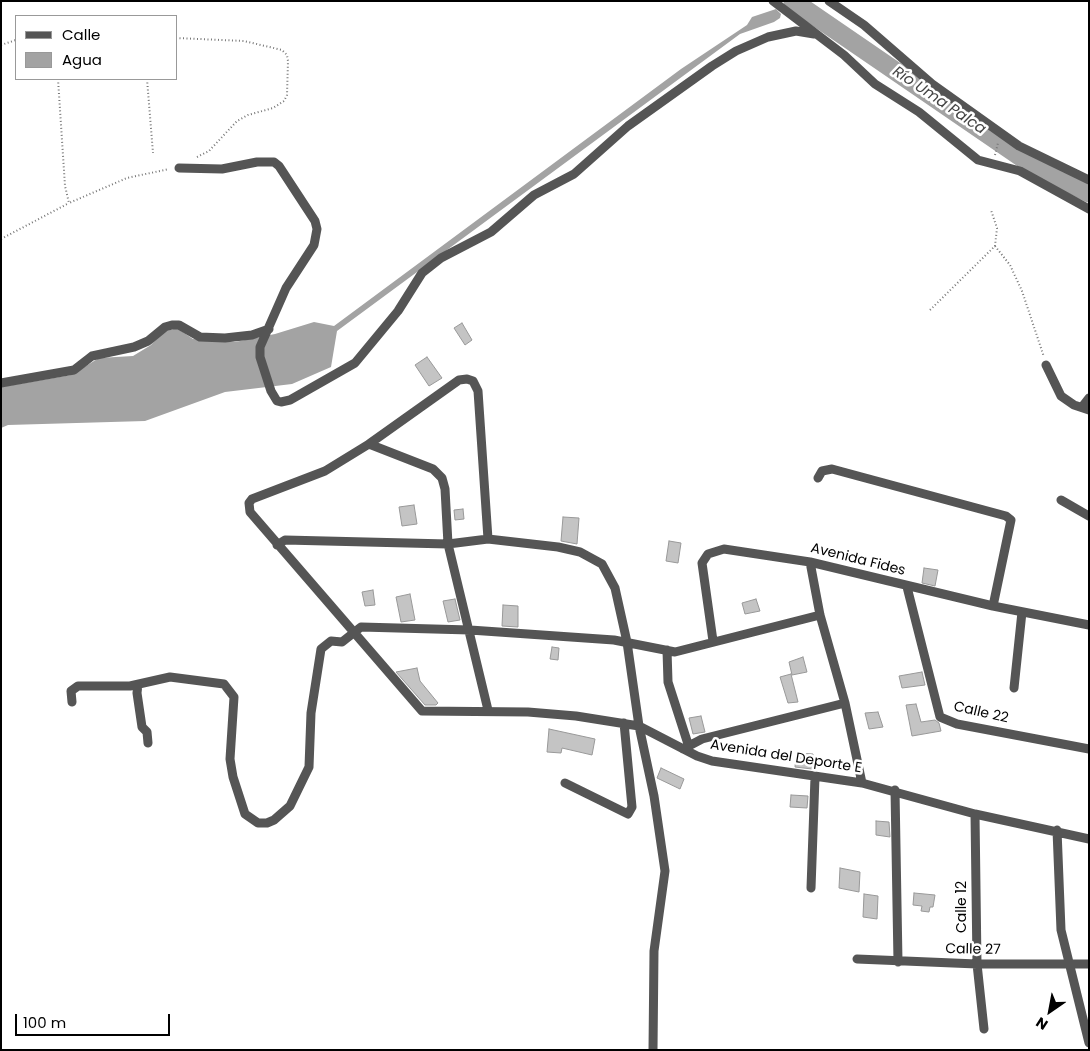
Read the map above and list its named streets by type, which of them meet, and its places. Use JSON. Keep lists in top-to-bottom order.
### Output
{
  "streets": {
    "street": [
      "Avenida Fides",
      "Calle 22",
      "Avenida del Deporte E",
      "Calle 12",
      "Calle 27"
    ]
  },
  "crossings": [
    ["Avenida Fides", "Calle 22"],
    ["Avenida del Deporte E", "Calle 12"],
    ["Calle 12", "Calle 27"]
  ],
  "water": ["Río Uma Palca"],
  "legend": ["Calle", "Agua"],
  "scale_bar": "100 m",
  "north": "bottom left"
}
